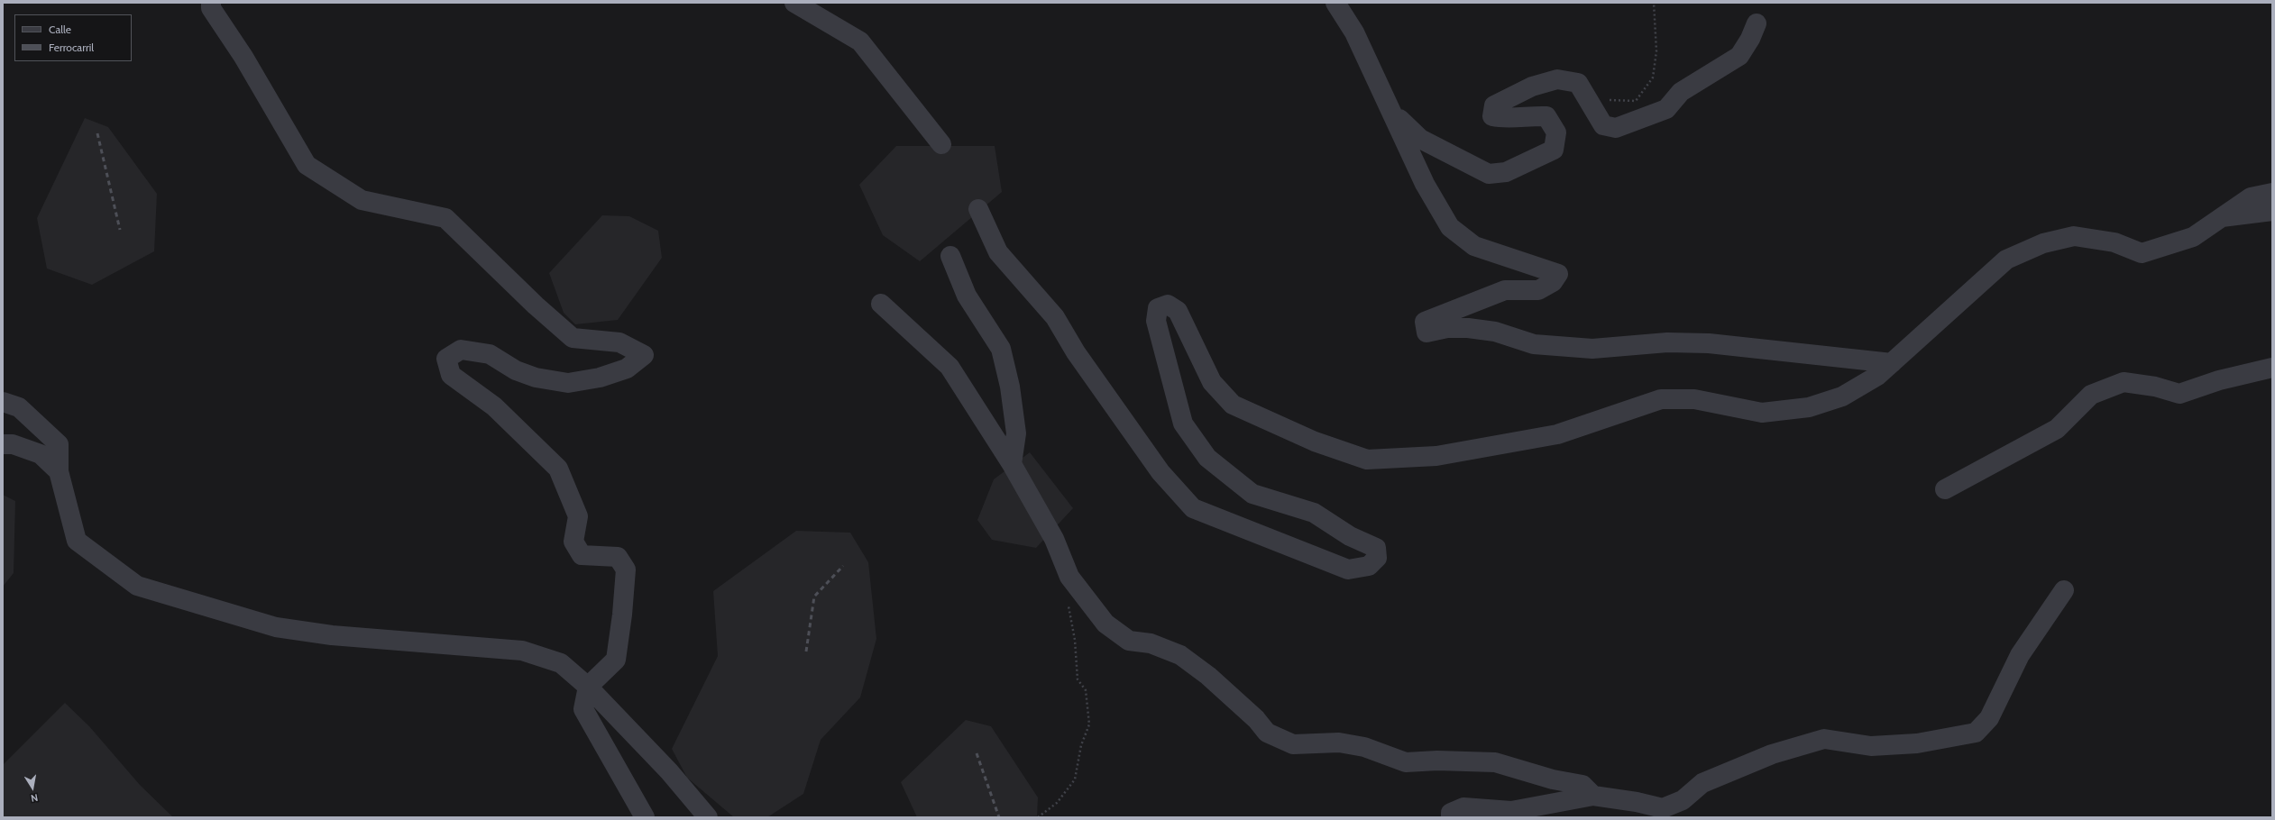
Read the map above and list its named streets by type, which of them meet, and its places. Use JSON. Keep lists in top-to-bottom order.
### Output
{
  "legend": ["Calle", "Ferrocarril"],
  "north": "bottom"
}
